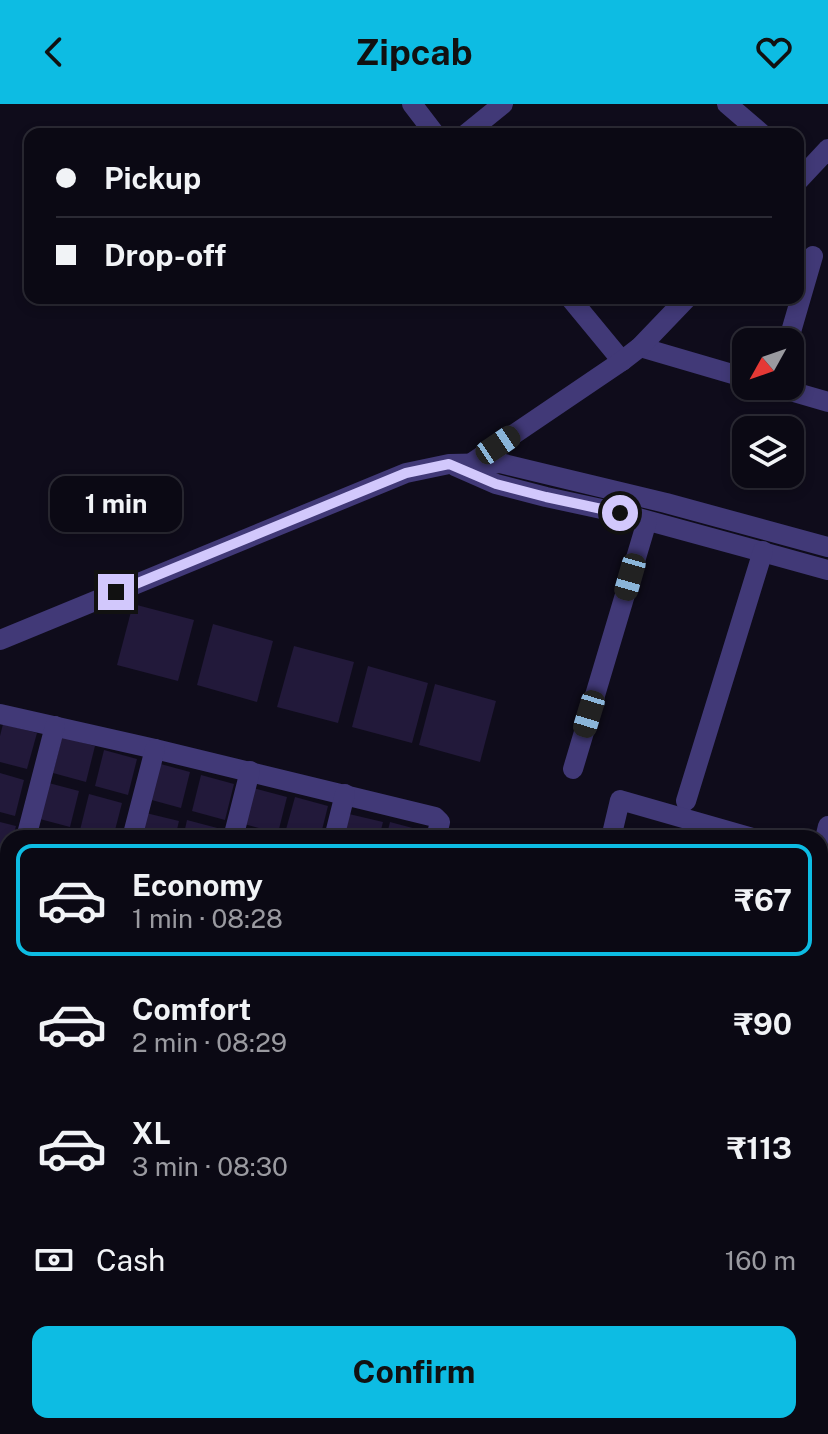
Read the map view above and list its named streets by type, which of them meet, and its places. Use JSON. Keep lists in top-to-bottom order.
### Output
{
  "north": "bottom left",
  "page": {
    "header": "Zipcab",
    "banner": ["Pickup", "Drop-off"],
    "bubble": "1 min",
    "list": [
      {
        "name": "Economy",
        "note": "1 min · 08:28",
        "value": "₹67"
      },
      {
        "name": "Comfort",
        "note": "2 min · 08:29",
        "value": "₹90"
      },
      {
        "name": "XL",
        "note": "3 min · 08:30",
        "value": "₹113"
      }
    ],
    "pay": ["Cash", "160 m"],
    "buttons": "Confirm"
  }
}
